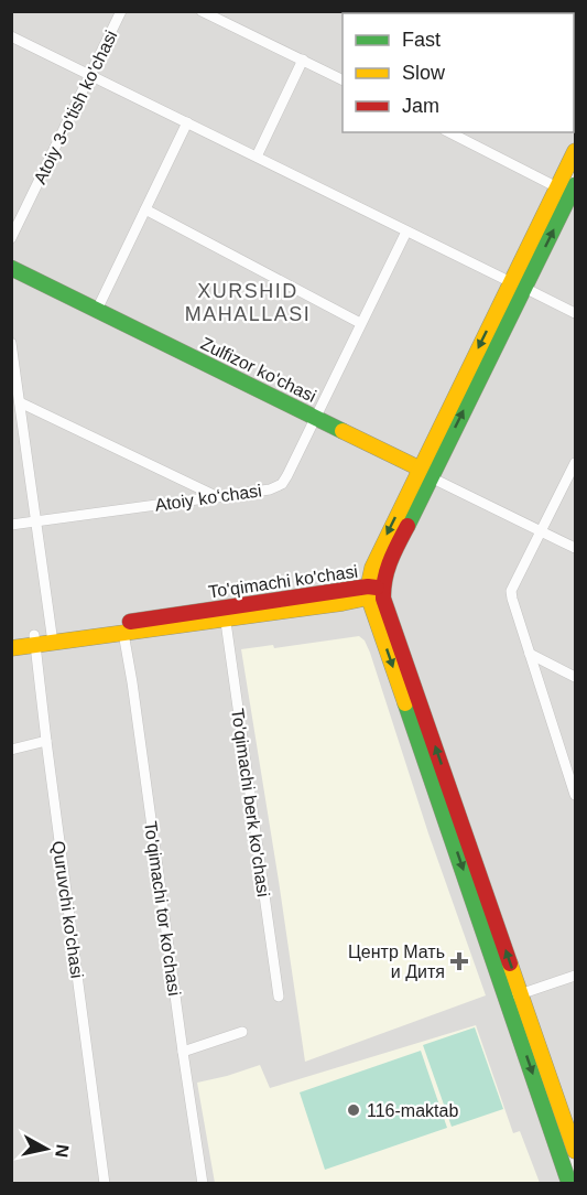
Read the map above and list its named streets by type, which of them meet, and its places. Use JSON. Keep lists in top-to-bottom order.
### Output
{
  "streets": {
    "main road": ["Zulfizor ko'chasi", "To'qimachi ko'chasi"],
    "street": [
      "Atoiy 3-o'tish ko'chasi",
      "Atoiy koʻchasi",
      "To'qimachi berk ko'chasi",
      "To'qimachi tor ko'chasi",
      "Quruvchi ko'chasi"
    ]
  },
  "crossings": [
    ["Zulfizor ko'chasi", "Atoiy koʻchasi"],
    ["To'qimachi ko'chasi", "To'qimachi berk ko'chasi"],
    ["To'qimachi ko'chasi", "To'qimachi tor ko'chasi"],
    ["To'qimachi ko'chasi", "Quruvchi ko'chasi"]
  ],
  "districts": ["XURSHID MAHALLASI"],
  "places": {
    "health": ["Центр Мать и Дитя"],
    "other": ["116-maktab"]
  },
  "legend": ["Fast", "Slow", "Jam"],
  "north": "right"
}
